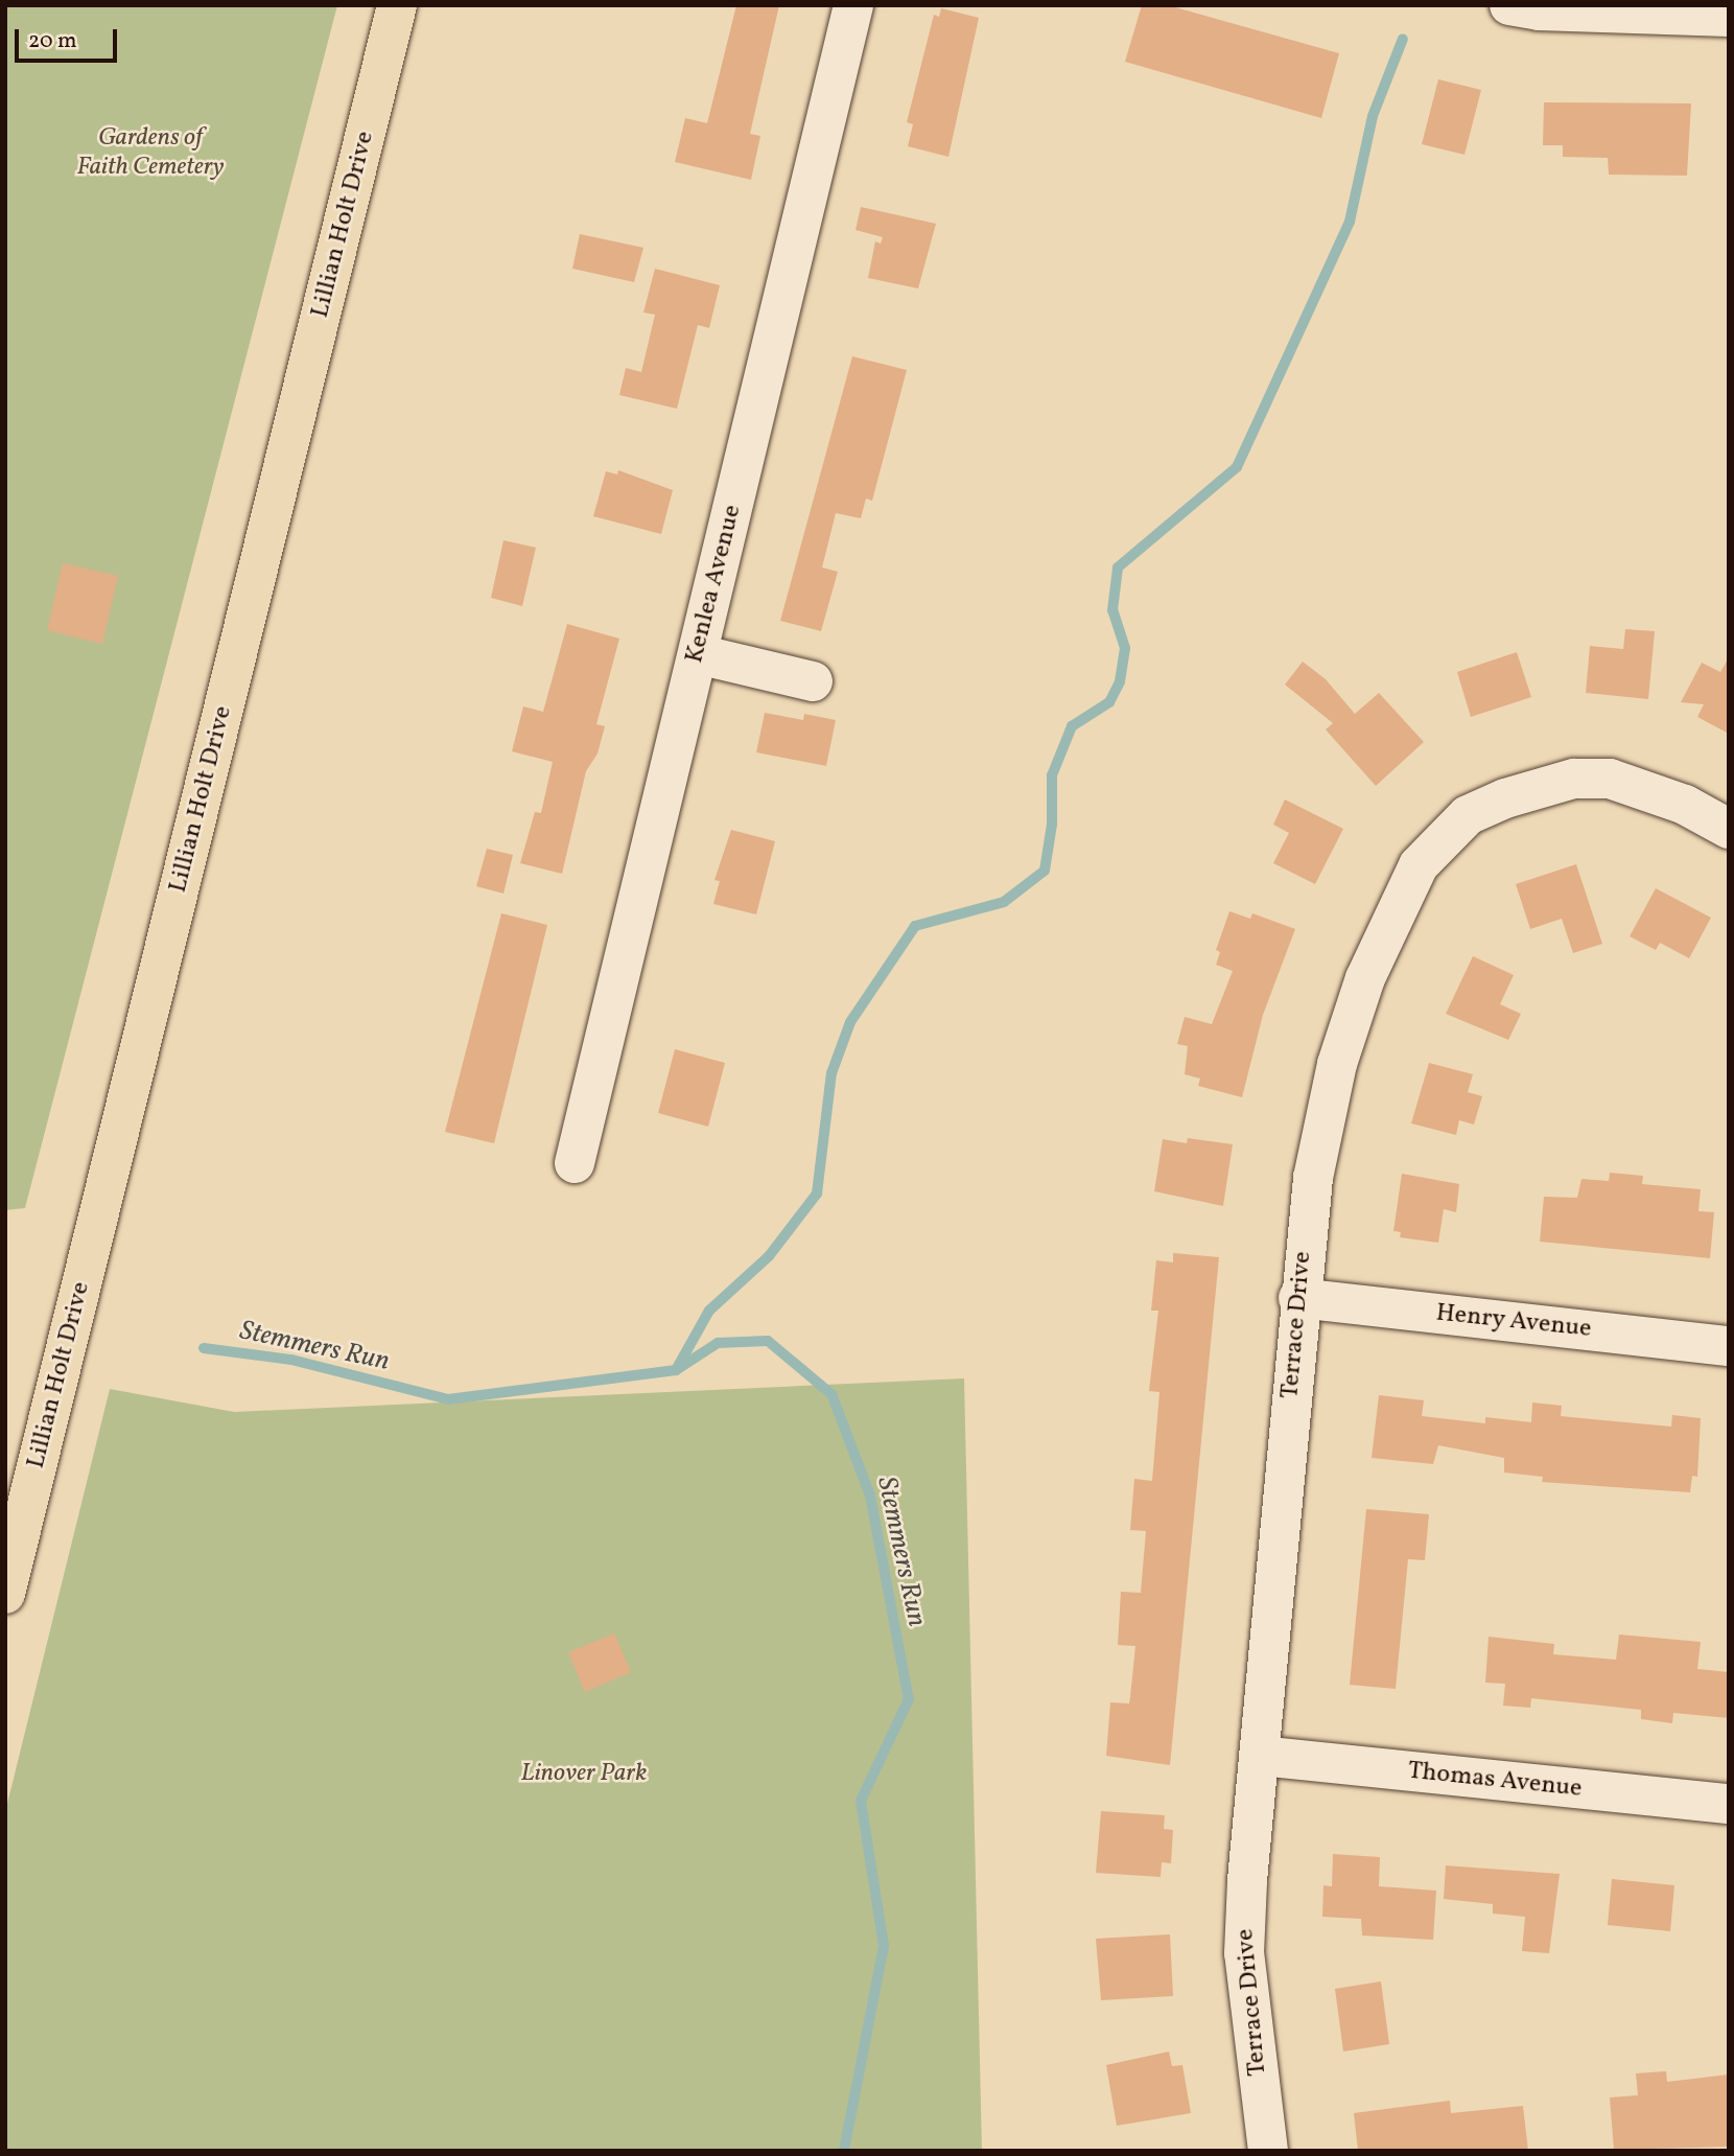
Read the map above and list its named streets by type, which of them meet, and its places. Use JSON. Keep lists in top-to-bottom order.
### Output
{
  "streets": {
    "main road": ["Lillian Holt Drive"],
    "street": [
      "Kenlea Avenue",
      "Henry Avenue",
      "Terrace Drive",
      "Thomas Avenue"
    ]
  },
  "crossings": [
    ["Henry Avenue", "Terrace Drive"],
    ["Terrace Drive", "Thomas Avenue"]
  ],
  "water": ["Stemmers Run"],
  "parks": ["Gardens of Faith Cemetery", "Linover Park"],
  "scale_bar": "20 m"
}
